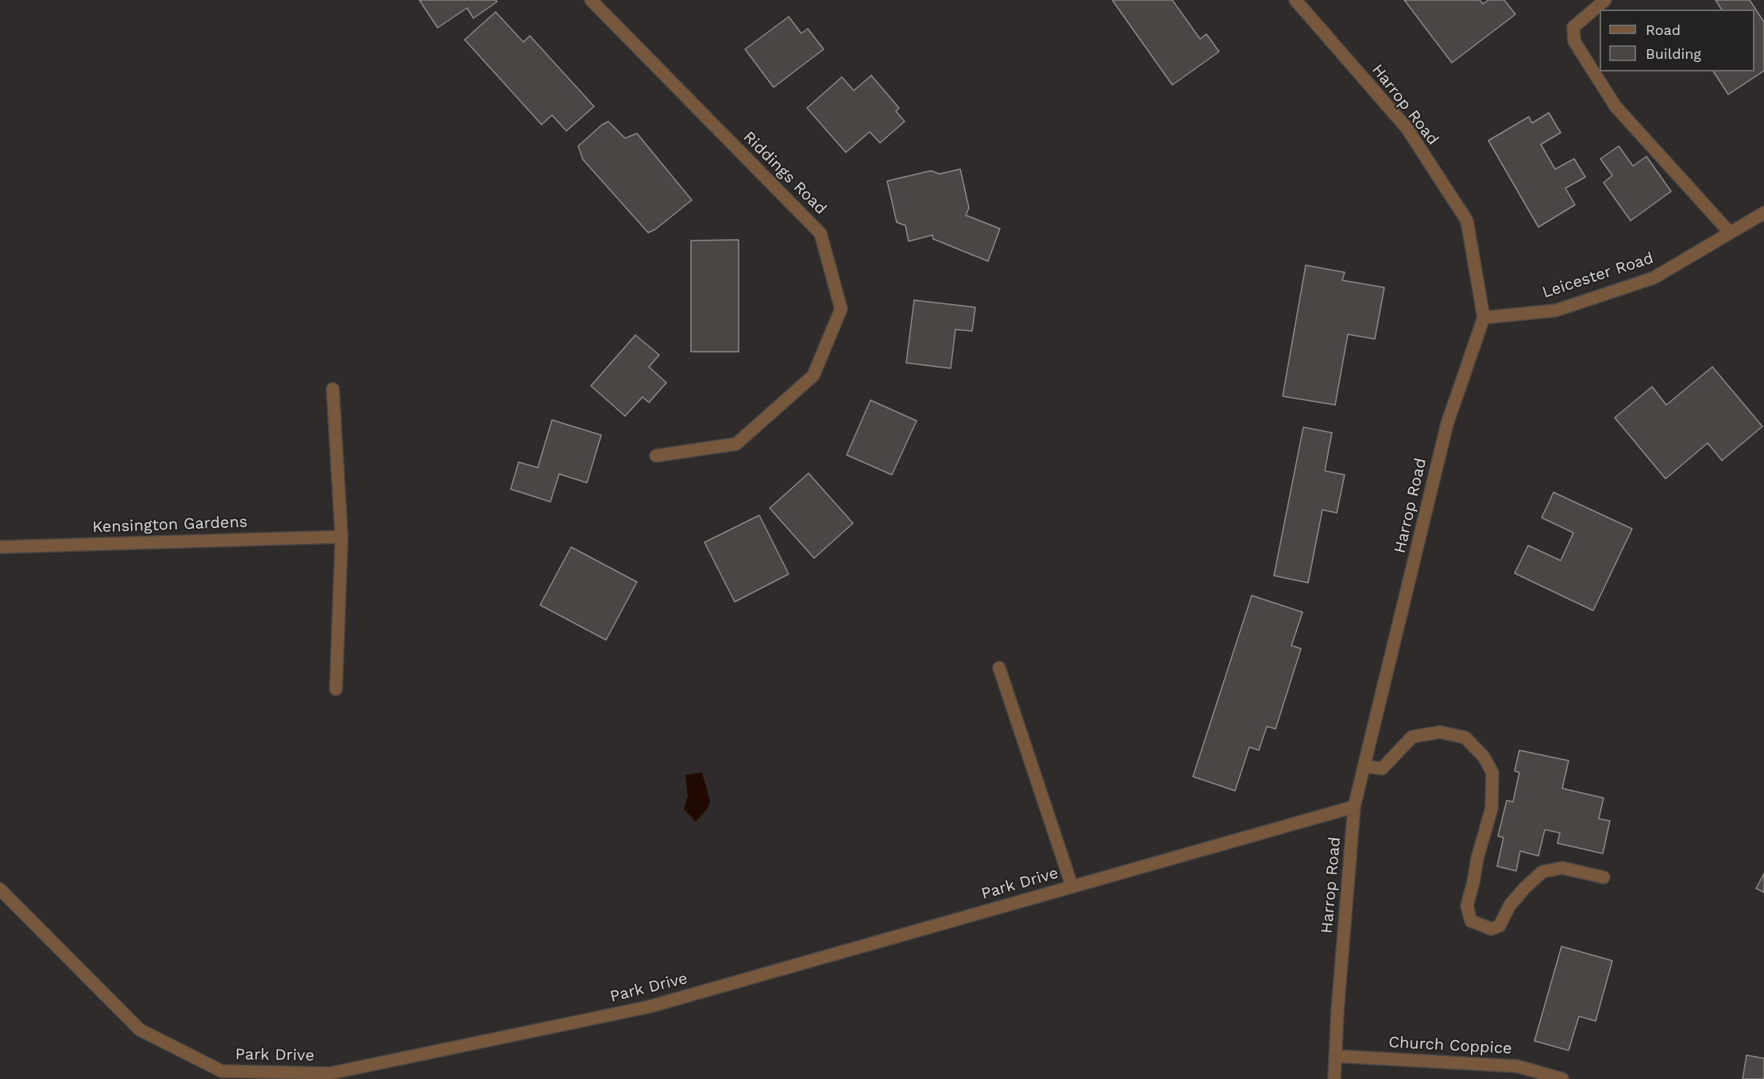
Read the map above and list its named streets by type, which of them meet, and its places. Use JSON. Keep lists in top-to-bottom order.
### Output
{
  "streets": {
    "street": [
      "Harrop Road",
      "Riddings Road",
      "Leicester Road",
      "Kensington Gardens",
      "Park Drive",
      "Church Coppice"
    ]
  },
  "crossings": [
    ["Harrop Road", "Leicester Road"],
    ["Harrop Road", "Park Drive"],
    ["Harrop Road", "Church Coppice"]
  ],
  "legend": ["Road", "Building"]
}
